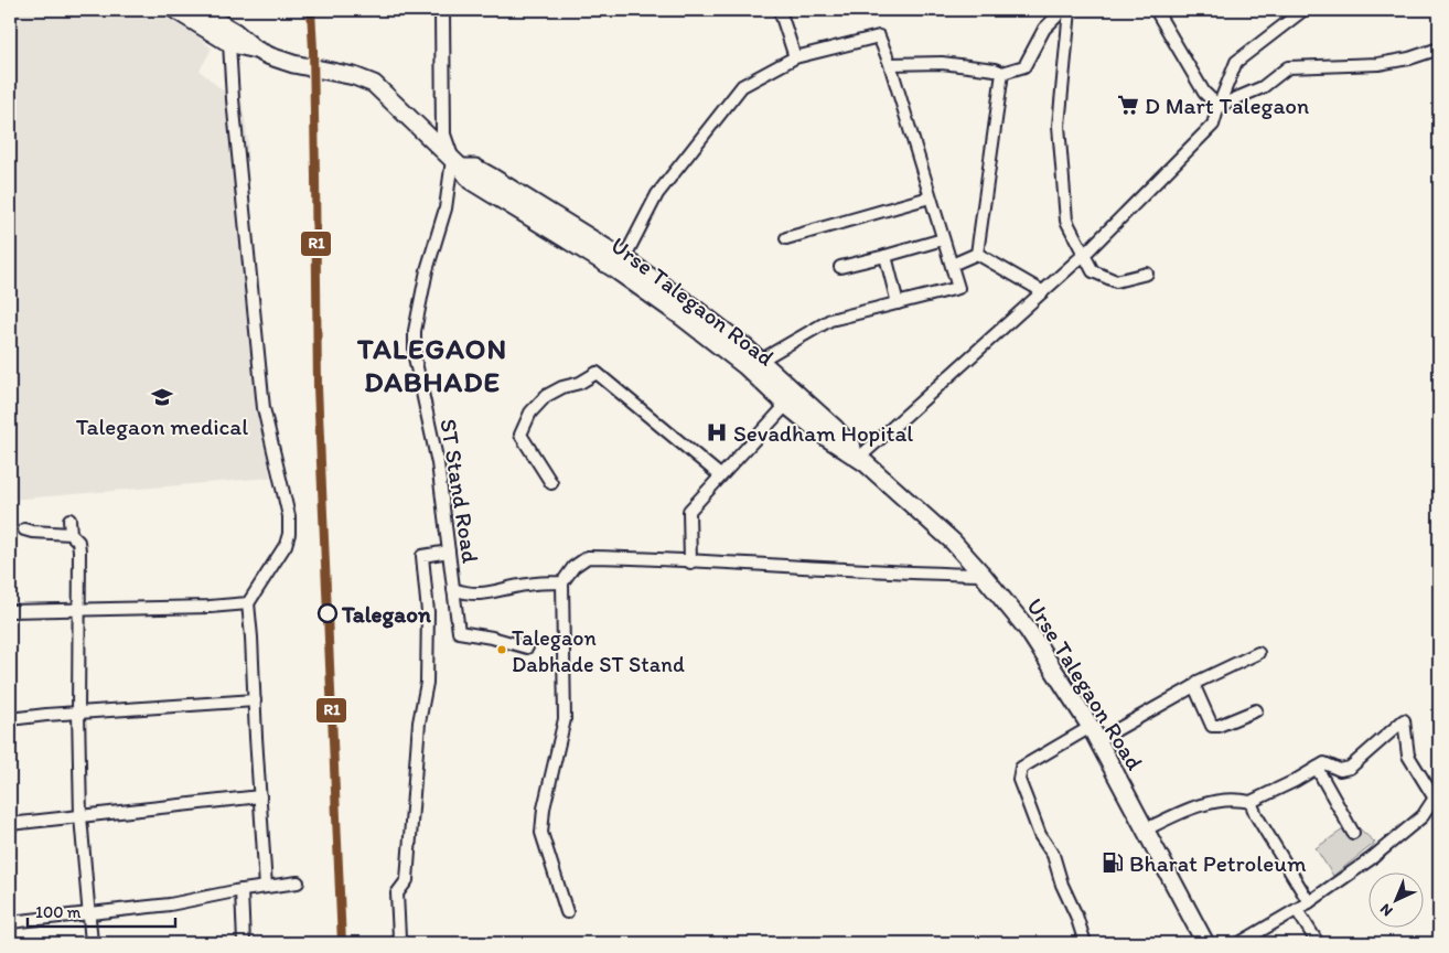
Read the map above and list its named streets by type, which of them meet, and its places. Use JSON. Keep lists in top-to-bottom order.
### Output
{
  "streets": {
    "highway": ["Urse Talegaon Road"],
    "street": ["ST Stand Road"]
  },
  "crossings": [
    ["Urse Talegaon Road", "ST Stand Road"]
  ],
  "districts": ["TALEGAON DABHADE"],
  "places": {
    "supermarket": ["D Mart Talegaon"],
    "school or university": ["Talegaon medical"],
    "hospital": ["Sevadham Hopital"],
    "other": ["Talegaon", "Talegaon Dabhade ST Stand"],
    "fuel station": ["Bharat Petroleum"]
  },
  "lines": ["transit line R1"],
  "scale_bar": "100 m",
  "north": "bottom left"
}
